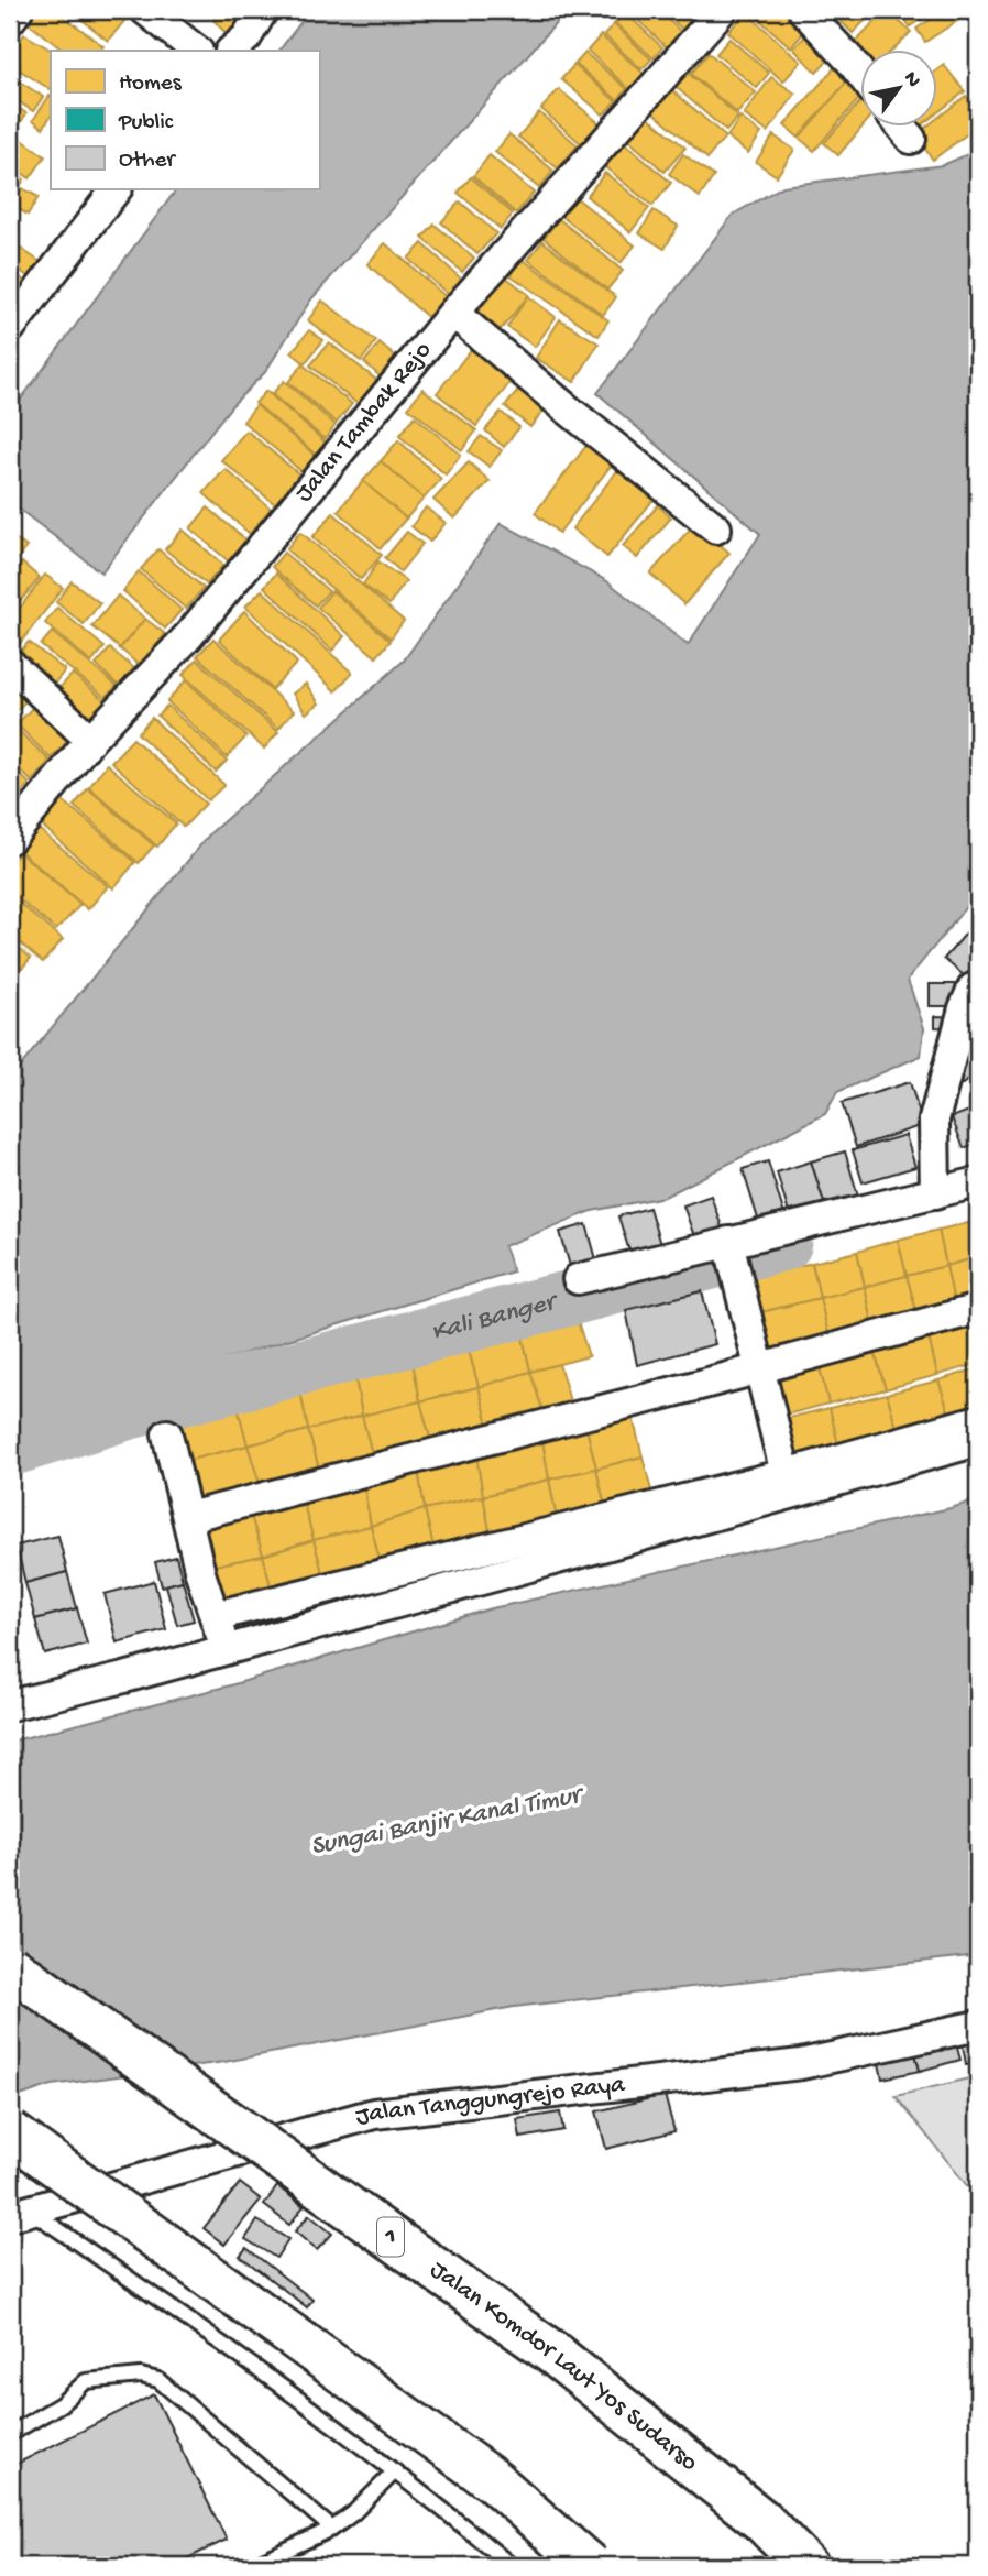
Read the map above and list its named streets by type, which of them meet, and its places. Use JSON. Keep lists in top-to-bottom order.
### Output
{
  "streets": {
    "highway": ["1", "Jalan Komdor Laut Yos Sudarso"],
    "street": ["Jalan Tambak Rejo", "Jalan Tanggungrejo Raya"]
  },
  "water": ["Kali Banger", "Sungai Banjir Kanal Timur"],
  "legend": ["Homes", "Public", "Other"],
  "north": "top right"
}
